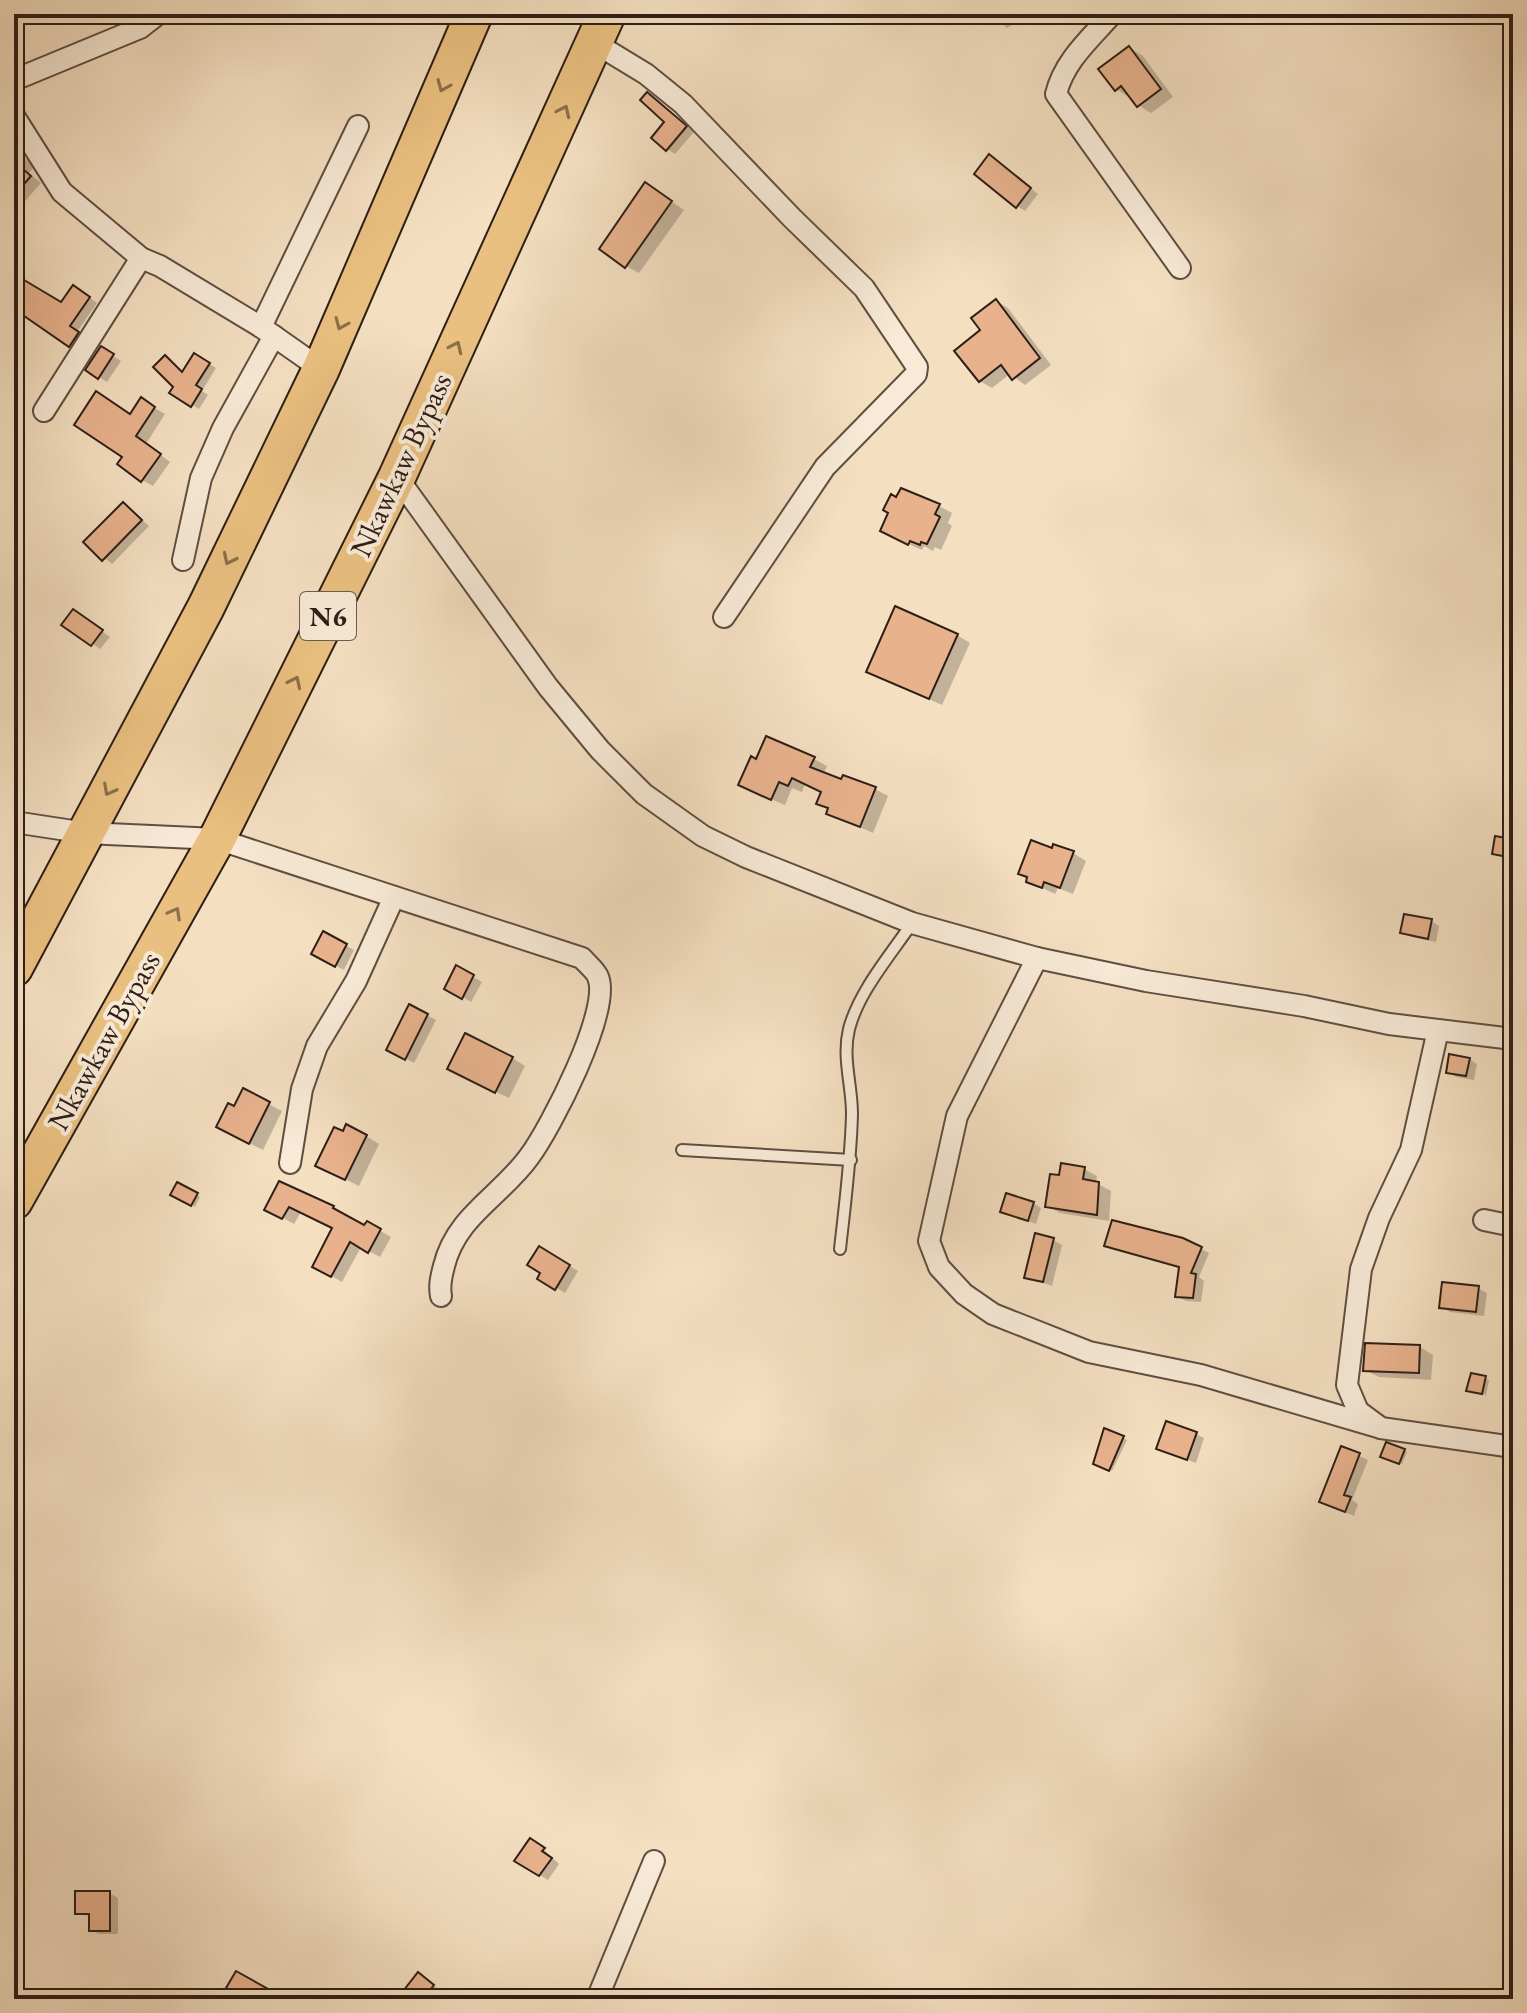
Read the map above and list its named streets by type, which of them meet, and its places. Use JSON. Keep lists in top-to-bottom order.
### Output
{
  "streets": {
    "highway": ["Nkawkaw Bypass", "N6"]
  }
}
